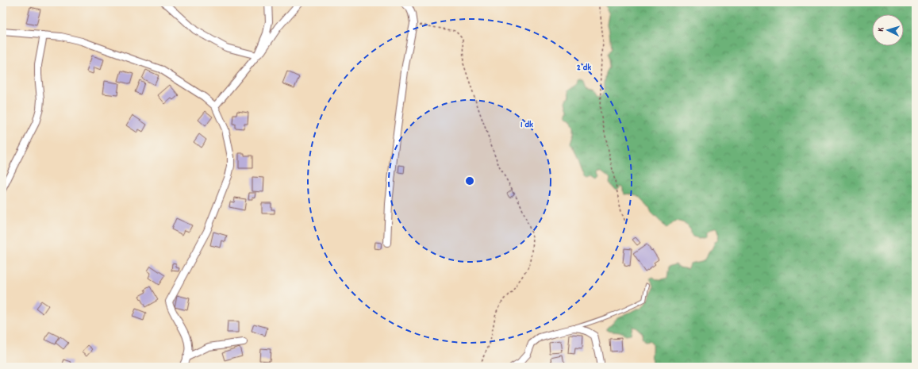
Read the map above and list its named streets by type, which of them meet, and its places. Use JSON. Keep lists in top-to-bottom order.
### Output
{
  "north": "left",
  "rings": ["2 dk", "1 dk"]
}
